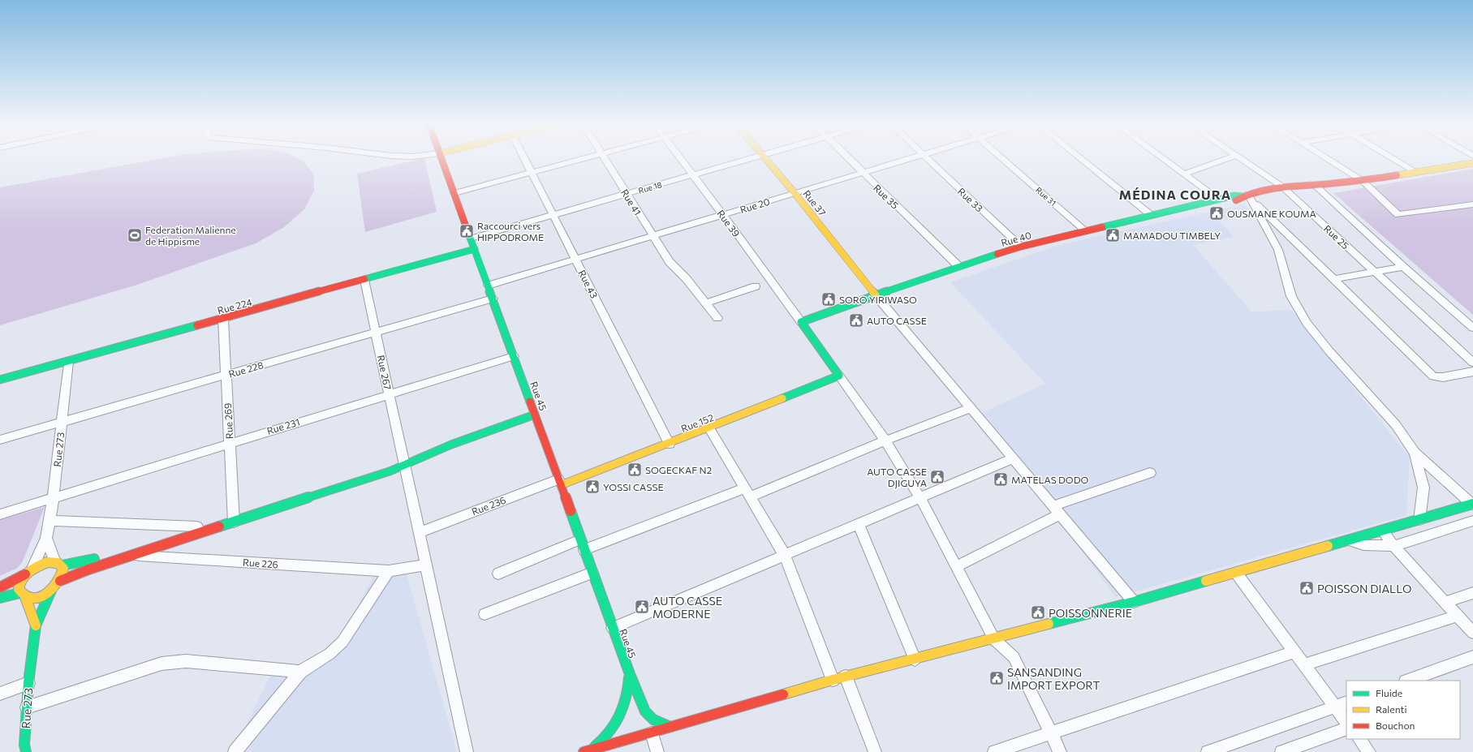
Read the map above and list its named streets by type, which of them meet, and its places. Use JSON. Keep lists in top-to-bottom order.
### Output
{
  "streets": {
    "street": [
      "Rue 18",
      "Rue 35",
      "Rue 31",
      "Rue 33",
      "Rue 41",
      "Rue 37",
      "Rue 20",
      "Rue 39",
      "Rue 25",
      "Rue 40",
      "Rue 43",
      "Rue 224",
      "Rue 228",
      "Rue 267",
      "Rue 45",
      "Rue 269",
      "Rue 152",
      "Rue 231",
      "Rue 273",
      "Rue 236",
      "Rue 226"
    ]
  },
  "crossings": [
    ["Rue 18", "Rue 41"],
    ["Rue 18", "Rue 39"],
    ["Rue 18", "Rue 43"],
    ["Rue 18", "Rue 45"],
    ["Rue 35", "Rue 20"],
    ["Rue 35", "Rue 40"],
    ["Rue 31", "Rue 40"],
    ["Rue 33", "Rue 40"],
    ["Rue 41", "Rue 20"],
    ["Rue 37", "Rue 20"],
    ["Rue 37", "Rue 40"],
    ["Rue 20", "Rue 39"],
    ["Rue 20", "Rue 43"],
    ["Rue 20", "Rue 45"],
    ["Rue 39", "Rue 40"],
    ["Rue 25", "Rue 40"],
    ["Rue 43", "Rue 152"],
    ["Rue 224", "Rue 267"],
    ["Rue 224", "Rue 45"],
    ["Rue 224", "Rue 269"],
    ["Rue 224", "Rue 273"],
    ["Rue 228", "Rue 267"],
    ["Rue 228", "Rue 45"],
    ["Rue 228", "Rue 269"],
    ["Rue 228", "Rue 273"],
    ["Rue 267", "Rue 231"],
    ["Rue 267", "Rue 236"],
    ["Rue 267", "Rue 226"],
    ["Rue 45", "Rue 152"],
    ["Rue 45", "Rue 231"],
    ["Rue 45", "Rue 236"],
    ["Rue 269", "Rue 231"],
    ["Rue 152", "Rue 236"],
    ["Rue 231", "Rue 273"]
  ],
  "districts": ["MÉDINA COURA"],
  "places": {
    "public building": [
      "OUSMANE KOUMA",
      "Raccourci vers HIPPODROME",
      "MAMADOU TIMBELY",
      "SORO YIRIWASO",
      "AUTO CASSE",
      "SOGECKAF N2",
      "AUTO CASSE DJIGUYA",
      "MATELAS DODO",
      "YOSSI CASSE",
      "POISSON DIALLO",
      "AUTO CASSE MODERNE",
      "POISSONNERIE",
      "SANSANDING IMPORT EXPORT"
    ],
    "sports": ["Federation Malienne de Hippisme"]
  },
  "legend": ["Fluide", "Ralenti", "Bouchon"]
}
